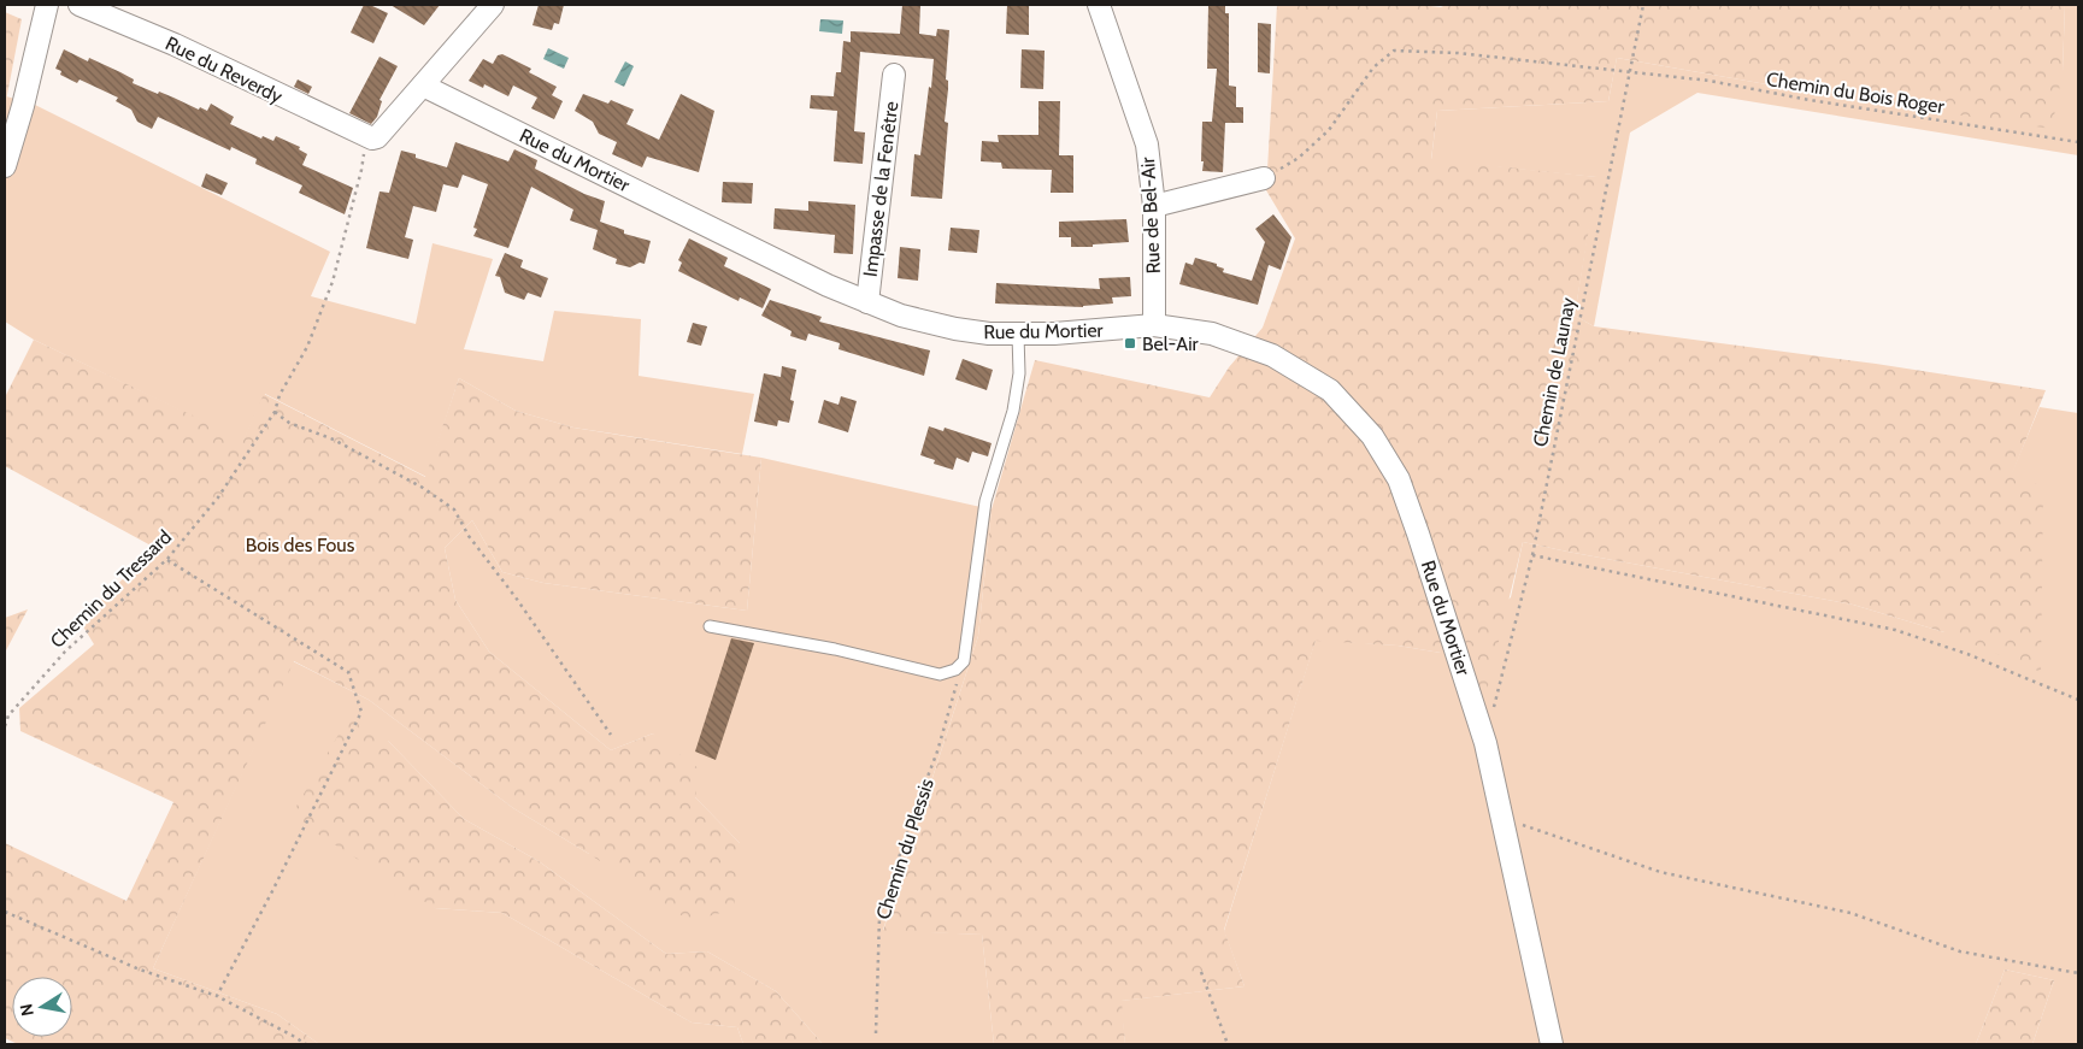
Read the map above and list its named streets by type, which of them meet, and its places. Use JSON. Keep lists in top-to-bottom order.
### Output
{
  "streets": {
    "street": [
      "Rue du Reverdy",
      "Rue du Mortier",
      "Impasse de la Fenêtre",
      "Rue de Bel-Air"
    ],
    "path": [
      "Chemin du Bois Roger",
      "Chemin de Launay",
      "Chemin du Tressard",
      "Chemin du Plessis"
    ]
  },
  "crossings": [
    ["Rue du Reverdy", "Chemin du Tressard"],
    ["Chemin du Bois Roger", "Chemin de Launay"],
    ["Rue du Mortier", "Impasse de la Fenêtre"],
    ["Rue du Mortier", "Rue de Bel-Air"]
  ],
  "parks": ["Bois des Fous"],
  "places": {
    "transit": ["Bel-Air"]
  },
  "north": "left"
}
